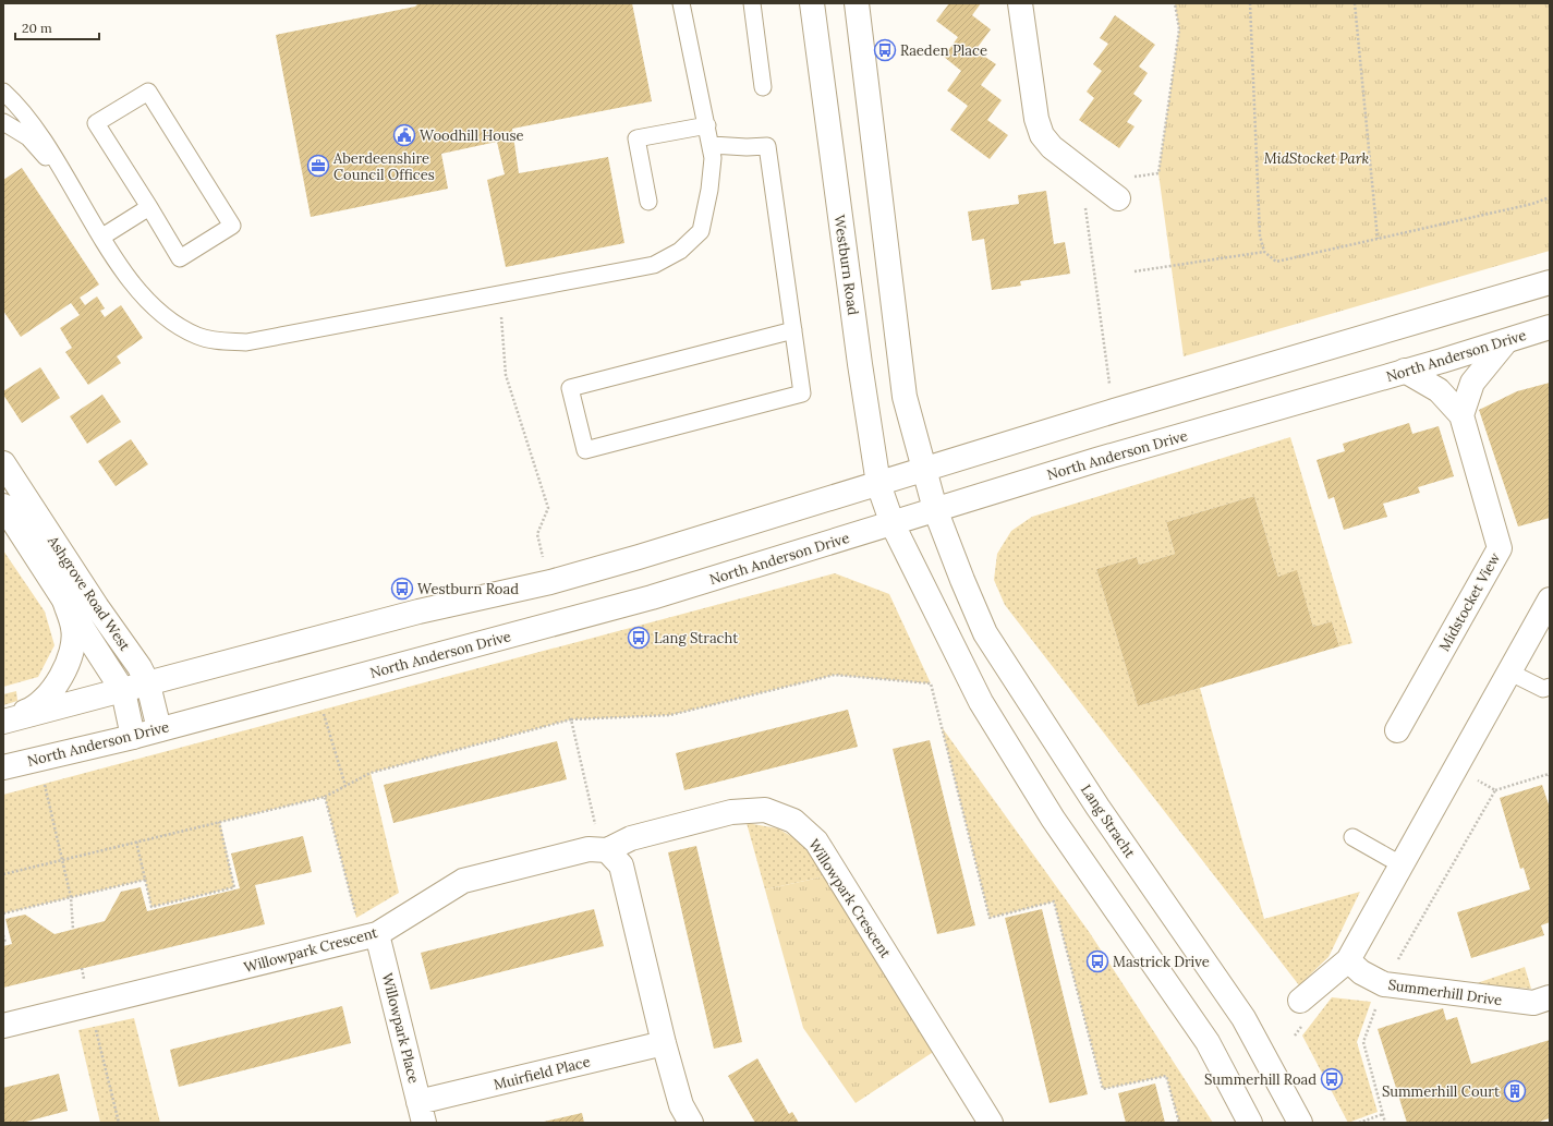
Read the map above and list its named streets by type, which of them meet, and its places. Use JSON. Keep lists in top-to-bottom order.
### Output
{
  "streets": {
    "main road": [
      "Westburn Road",
      "North Anderson Drive",
      "Ashgrove Road West",
      "Midstocket View",
      "Lang Stracht",
      "Willowpark Crescent",
      "Summerhill Drive",
      "Willowpark Place",
      "Muirfield Place"
    ]
  },
  "crossings": [
    ["Westburn Road", "North Anderson Drive"],
    ["North Anderson Drive", "Ashgrove Road West"],
    ["North Anderson Drive", "Midstocket View"],
    ["North Anderson Drive", "Lang Stracht"],
    ["Willowpark Crescent", "Willowpark Place"],
    ["Willowpark Place", "Muirfield Place"]
  ],
  "parks": ["MidStocket Park"],
  "places": {
    "bus stop": [
      "Raeden Place",
      "Westburn Road",
      "Lang Stracht",
      "Mastrick Drive",
      "Summerhill Road"
    ],
    "public building": ["Woodhill House"],
    "office": ["Aberdeenshire Council Offices"],
    "building": ["Summerhill Court"]
  },
  "scale_bar": "20 m"
}
